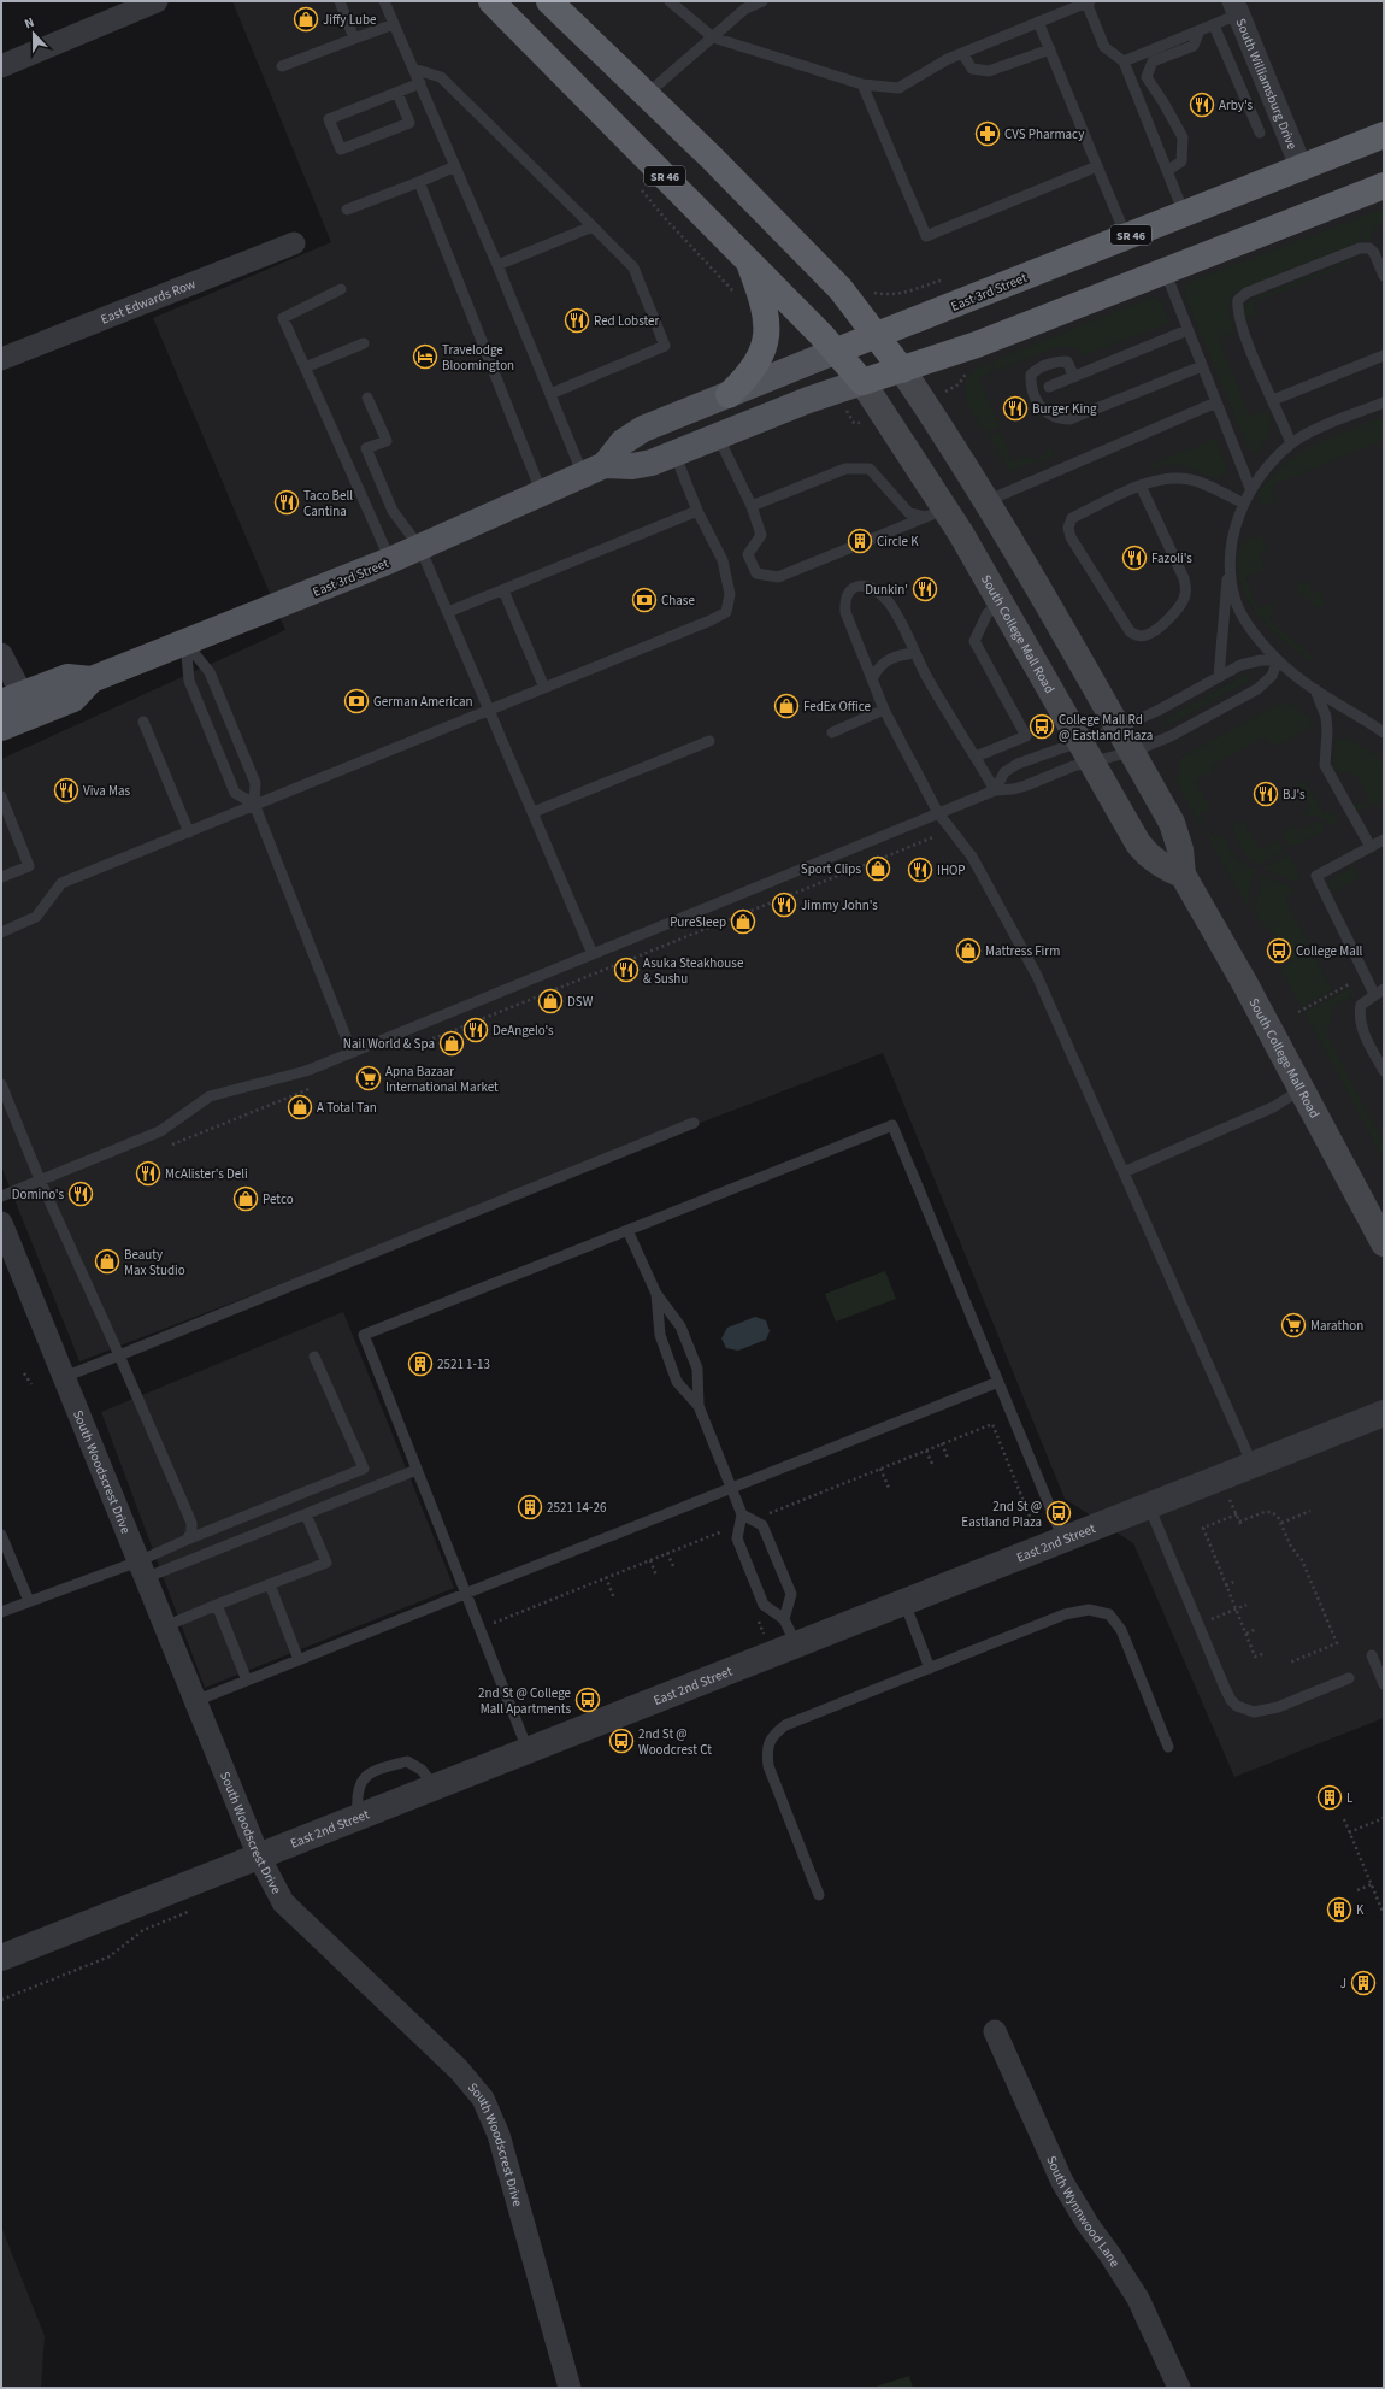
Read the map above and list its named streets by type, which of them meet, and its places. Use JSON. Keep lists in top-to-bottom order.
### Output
{
  "streets": {
    "highway": ["SR 46", "East 3rd Street"],
    "main road": ["South College Mall Road"],
    "street": [
      "South Williamsburg Drive",
      "East Edwards Row",
      "South Woodscrest Drive",
      "East 2nd Street",
      "South Wynnwood Lane"
    ]
  },
  "crossings": [
    ["South Williamsburg Drive", "East 3rd Street"],
    ["SR 46", "East 3rd Street"],
    ["SR 46", "South College Mall Road"],
    ["East 3rd Street", "South College Mall Road"],
    ["South Woodscrest Drive", "East 2nd Street"]
  ],
  "places": {
    "shop": [
      "Jiffy Lube",
      "FedEx Office",
      "Sport Clips",
      "PureSleep",
      "Mattress Firm",
      "DSW",
      "Nail World & Spa",
      "A Total Tan",
      "Petco",
      "Beauty Max Studio"
    ],
    "restaurant": [
      "Arby's",
      "Red Lobster",
      "Burger King",
      "Taco Bell Cantina",
      "Fazoli's",
      "Dunkin'",
      "Viva Mas",
      "BJ's",
      "IHOP",
      "Jimmy John's",
      "Asuka Steakhouse & Sushu",
      "DeAngelo's",
      "McAlister's Deli",
      "Domino's"
    ],
    "pharmacy": ["CVS Pharmacy"],
    "hotel": ["Travelodge Bloomington"],
    "building": [
      "Circle K",
      "2521 1-13",
      "2521 14-26",
      "L",
      "K",
      "J"
    ],
    "bank": ["Chase", "German American"],
    "bus stop": [
      "College Mall Rd @ Eastland Plaza",
      "College Mall",
      "2nd St @ Eastland Plaza",
      "2nd St @ College Mall Apartments",
      "2nd St @ Woodcrest Ct"
    ],
    "supermarket": ["Apna Bazaar International Market", "Marathon"]
  },
  "north": "top"
}
